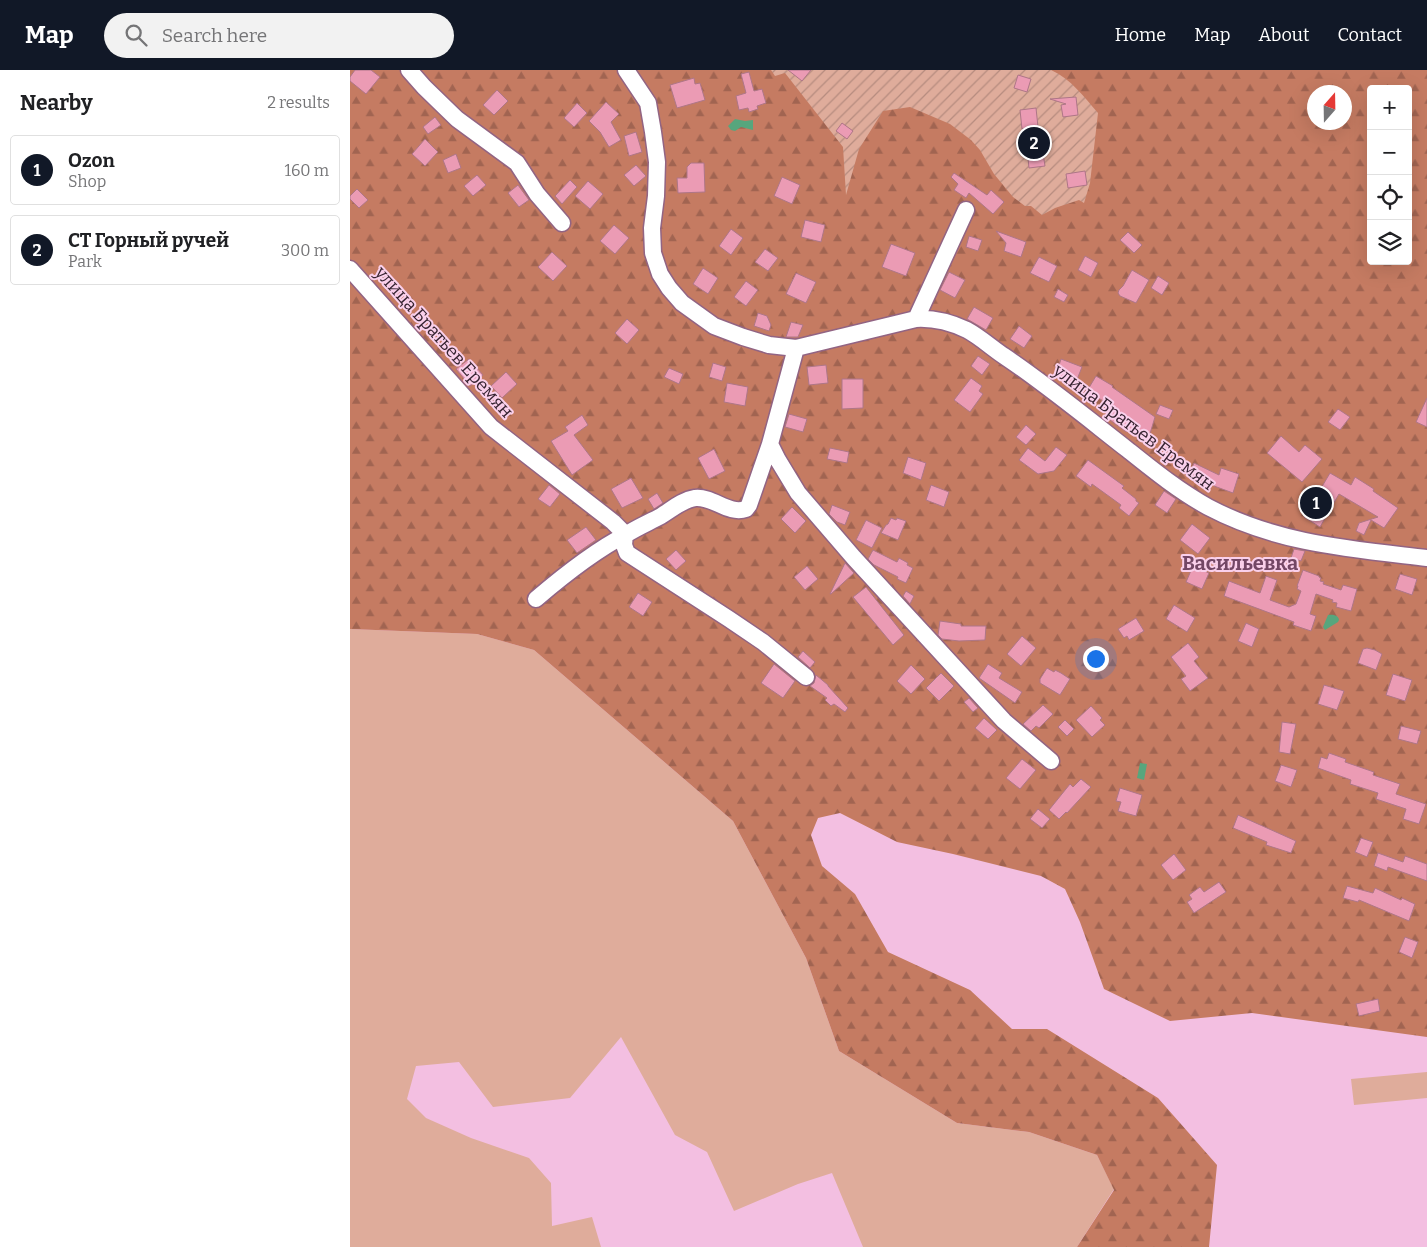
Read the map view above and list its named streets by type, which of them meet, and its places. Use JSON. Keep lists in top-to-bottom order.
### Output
{
  "streets": {
    "street": ["улица Братьев Еремян"]
  },
  "districts": ["Васильевка"],
  "north": "top",
  "page": {
    "header": "Map",
    "search": "Search here",
    "nav": [
      "Home",
      "Map",
      "About",
      "Contact"
    ],
    "heading": ["Nearby", "2 results"],
    "map_buttons": ["+", "−"],
    "pins": ["2", "1"],
    "list": [
      {
        "mark": "1",
        "name": "Ozon",
        "note": "Shop",
        "value": "160 m"
      },
      {
        "mark": "2",
        "name": "СТ Горный ручей",
        "note": "Park",
        "value": "300 m"
      }
    ]
  }
}
